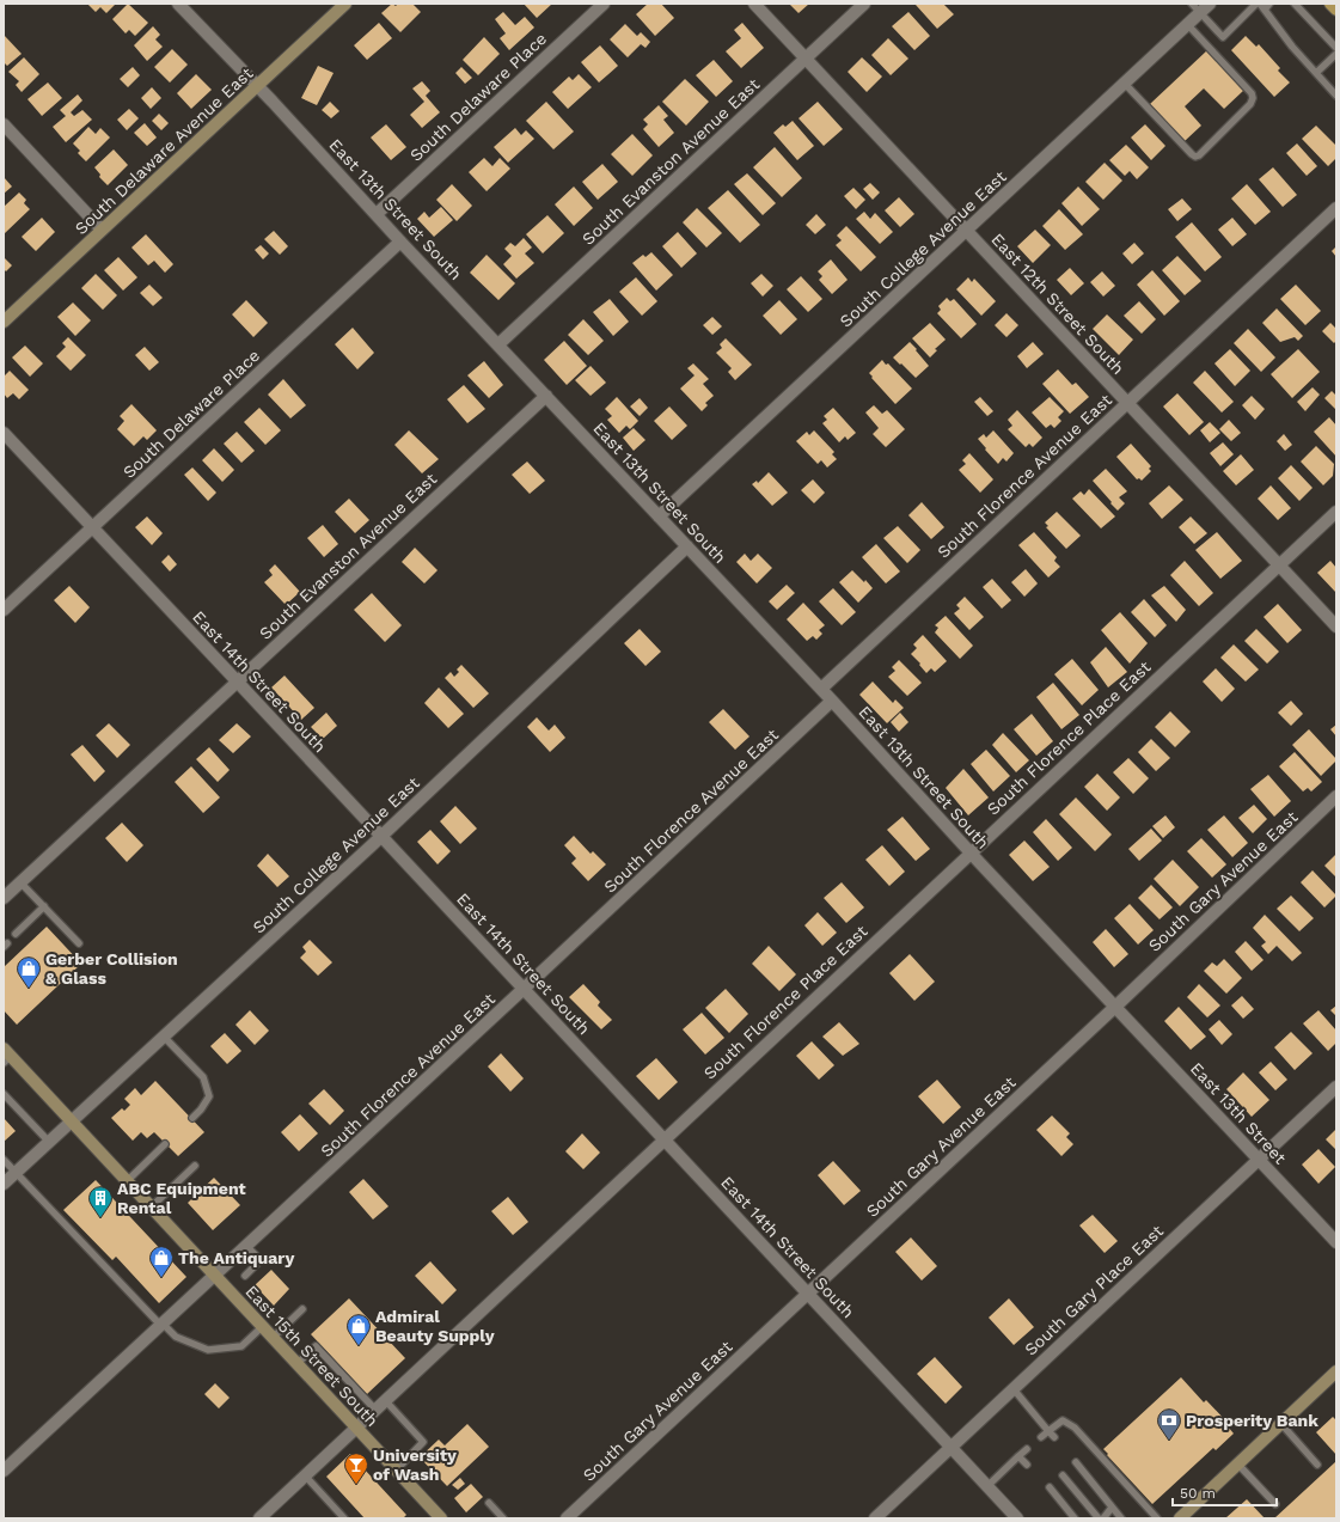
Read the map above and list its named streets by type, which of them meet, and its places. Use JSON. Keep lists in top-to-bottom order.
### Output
{
  "streets": {
    "main road": ["South Delaware Avenue East", "East 15th Street South"],
    "street": [
      "South Delaware Place",
      "South Evanston Avenue East",
      "East 13th Street South",
      "South College Avenue East",
      "East 12th Street South",
      "South Florence Avenue East",
      "East 14th Street South",
      "South Florence Place East",
      "South Gary Avenue East",
      "East 13th Street",
      "South Gary Place East"
    ]
  },
  "crossings": [
    ["South Delaware Place", "East 13th Street South"],
    ["South Delaware Place", "East 14th Street South"],
    ["South Delaware Avenue East", "East 13th Street South"],
    ["South Evanston Avenue East", "East 13th Street South"],
    ["South Evanston Avenue East", "East 12th Street South"],
    ["South Evanston Avenue East", "East 14th Street South"],
    ["East 13th Street South", "South College Avenue East"],
    ["East 13th Street South", "South Florence Avenue East"],
    ["East 13th Street South", "South Florence Place East"],
    ["East 13th Street South", "South Gary Avenue East"],
    ["East 13th Street South", "East 13th Street"],
    ["South College Avenue East", "East 12th Street South"],
    ["South College Avenue East", "East 14th Street South"],
    ["South College Avenue East", "East 15th Street South"],
    ["East 12th Street South", "South Florence Avenue East"],
    ["East 12th Street South", "South Florence Place East"],
    ["South Florence Avenue East", "East 14th Street South"],
    ["South Florence Avenue East", "East 15th Street South"],
    ["East 14th Street South", "South Florence Place East"],
    ["East 14th Street South", "South Gary Avenue East"],
    ["East 14th Street South", "South Gary Place East"],
    ["South Florence Place East", "East 15th Street South"],
    ["South Gary Avenue East", "East 13th Street"],
    ["East 13th Street", "South Gary Place East"]
  ],
  "places": {
    "shop": ["Gerber Collision & Glass", "The Antiquary", "Admiral Beauty Supply"],
    "building": ["ABC Equipment Rental"],
    "bank": ["Prosperity Bank"],
    "bar": ["University of Wash"]
  },
  "scale_bar": "50 m"
}
